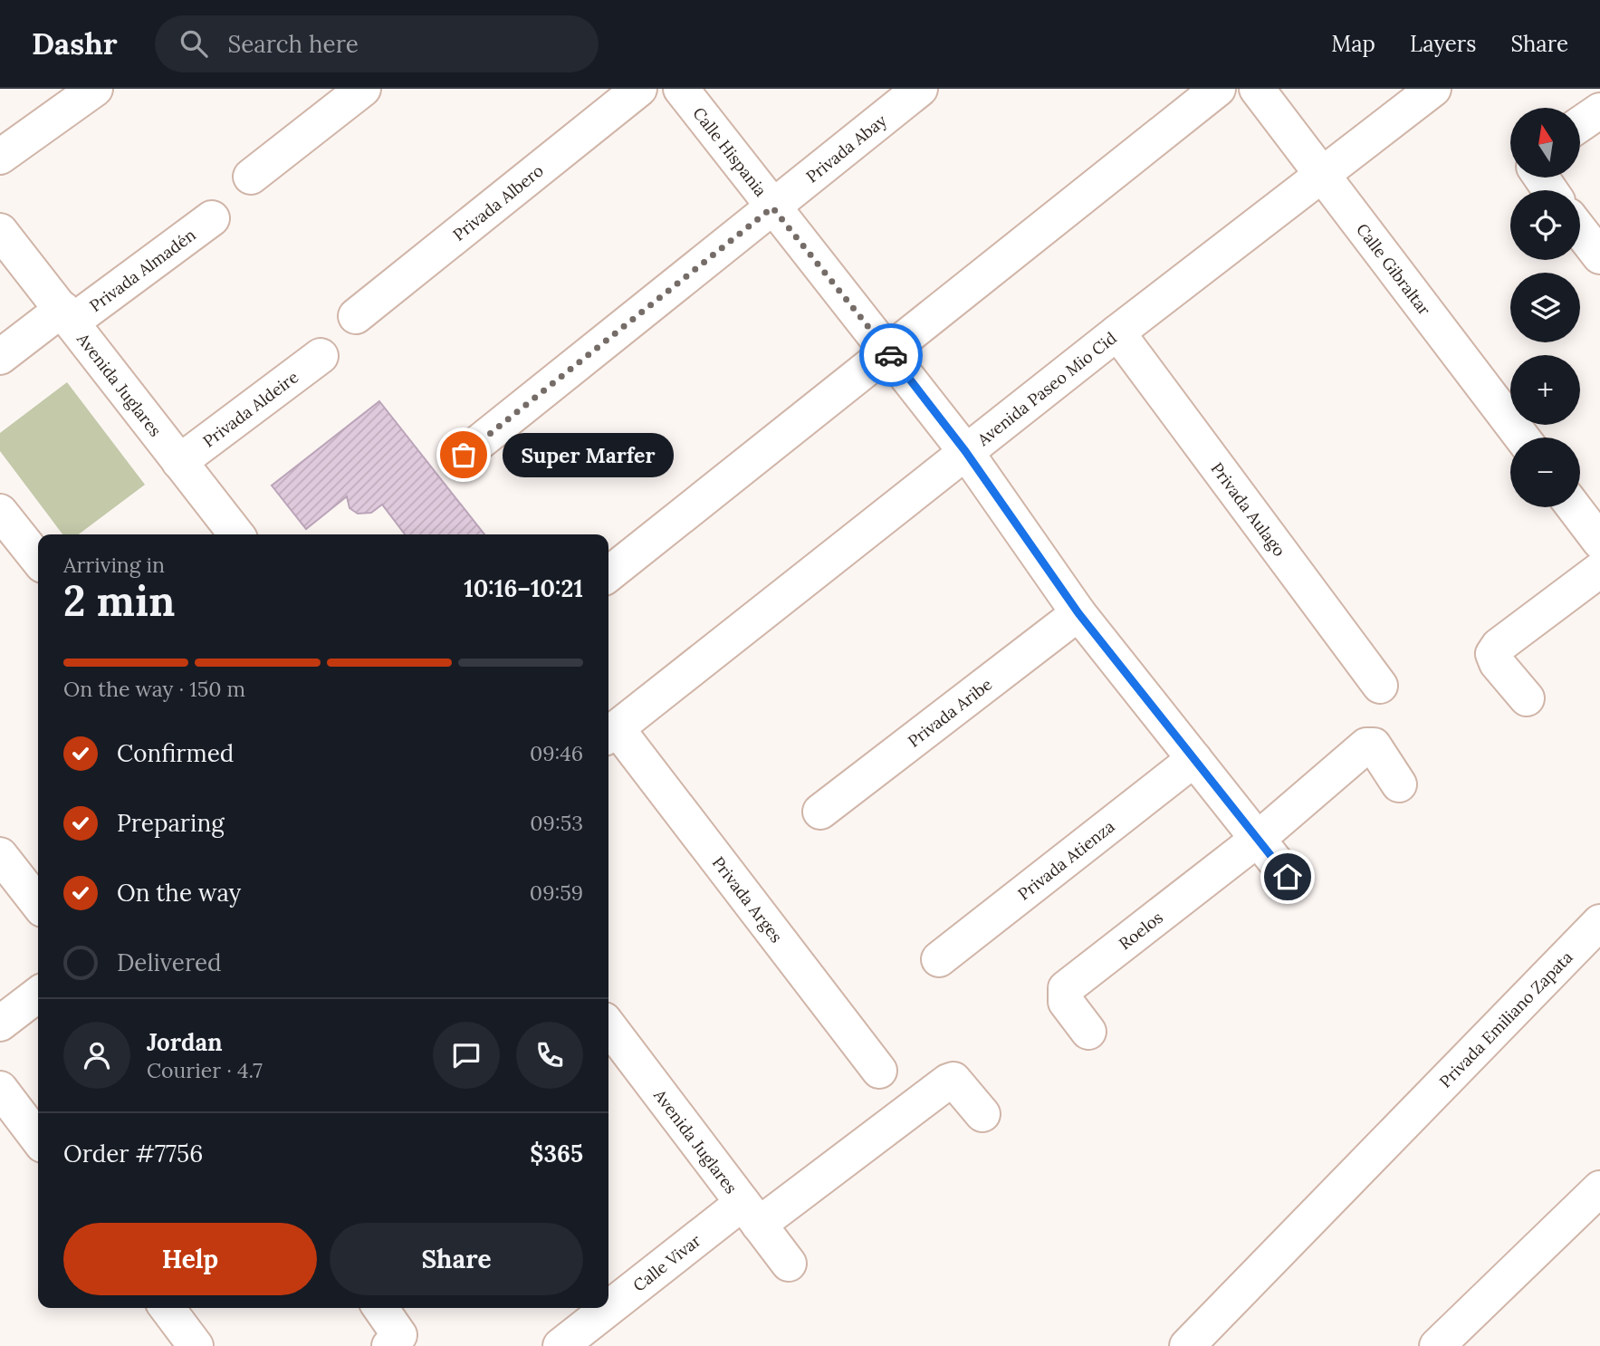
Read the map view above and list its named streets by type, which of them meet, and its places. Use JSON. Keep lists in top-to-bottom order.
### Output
{
  "streets": {
    "street": [
      "Privada Abay",
      "Calle Hispania",
      "Privada Albero",
      "Calle Gibraltar",
      "Privada Almadén",
      "Avenida Juglares",
      "Avenida Paseo Mio Cid",
      "Privada Aldeire",
      "Privada Aulago",
      "Privada Aribe",
      "Privada Atienza",
      "Privada Arges",
      "Roelos",
      "Privada Emiliano Zapata",
      "Calle Vivar"
    ]
  },
  "crossings": [
    ["Privada Abay", "Calle Hispania"],
    ["Calle Hispania", "Avenida Paseo Mio Cid"],
    ["Calle Hispania", "Privada Aribe"],
    ["Calle Hispania", "Privada Atienza"],
    ["Calle Hispania", "Roelos"],
    ["Calle Gibraltar", "Avenida Paseo Mio Cid"],
    ["Privada Almadén", "Avenida Juglares"],
    ["Avenida Juglares", "Privada Aldeire"],
    ["Avenida Juglares", "Calle Vivar"],
    ["Avenida Paseo Mio Cid", "Privada Aulago"],
    ["Avenida Paseo Mio Cid", "Privada Arges"]
  ],
  "places": ["Super Marfer"],
  "north": "top",
  "page": {
    "header": "Dashr",
    "search": "Search here",
    "nav": ["Map", "Layers", "Share"],
    "map_buttons": ["+", "−"],
    "bubble": "Super Marfer",
    "heading": ["2 min", "Arriving in", "10:16–10:21"],
    "panel": [
      "Jordan",
      "Courier · 4.7",
      "Order #7756",
      "$365"
    ],
    "bar": "On the way · 150 m",
    "list": [
      ["Confirmed", "09:46"],
      ["Preparing", "09:53"],
      ["On the way", "09:59"],
      "Delivered"
    ],
    "buttons": ["Help", "Share"]
  }
}
